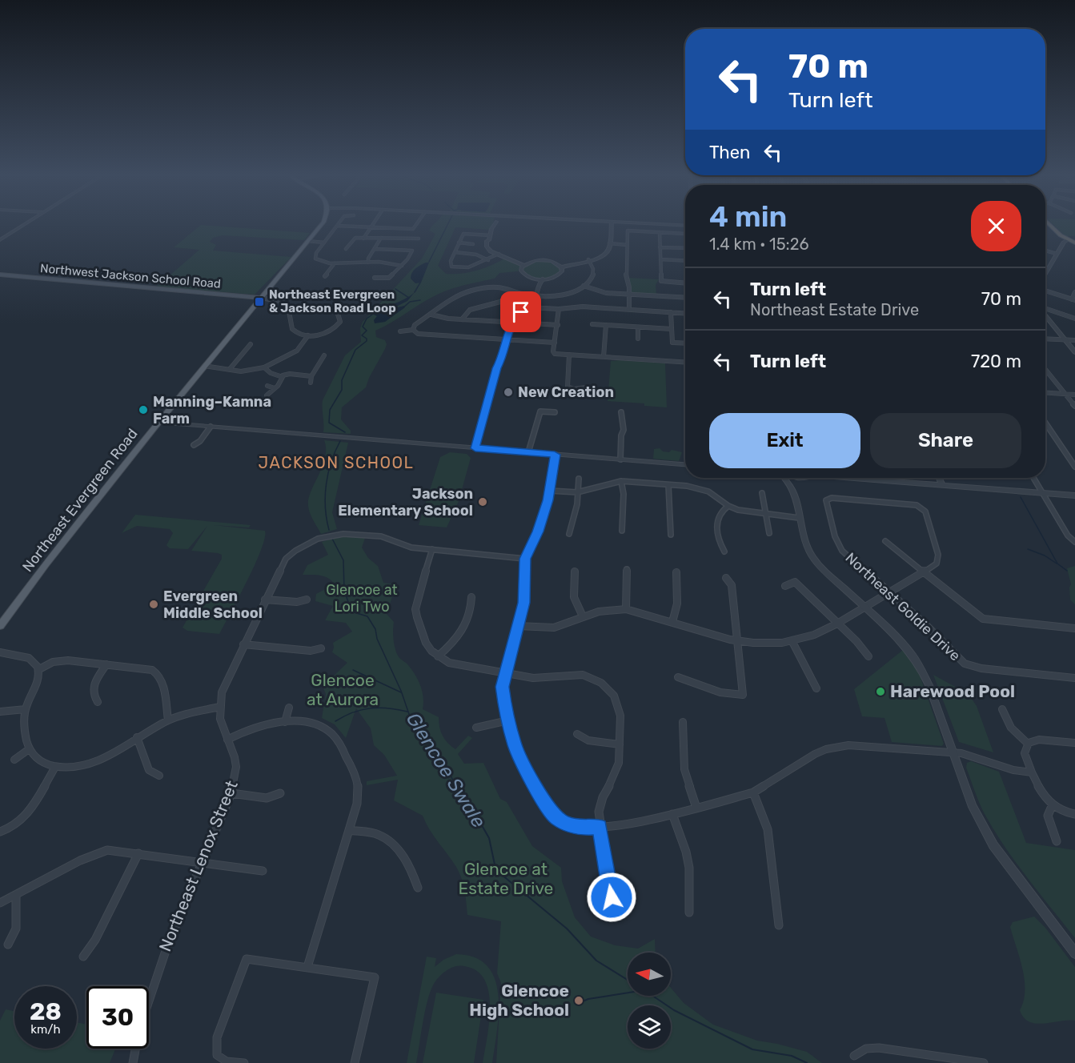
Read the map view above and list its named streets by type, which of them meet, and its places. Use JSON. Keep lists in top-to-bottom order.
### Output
{
  "streets": {
    "main road": ["Northwest Jackson School Road", "Northeast Evergreen Road"],
    "street": ["Northeast Goldie Drive", "Northeast Lenox Street"]
  },
  "crossings": [
    ["Northwest Jackson School Road", "Northeast Evergreen Road"]
  ],
  "districts": ["JACKSON SCHOOL"],
  "water": ["Glencoe Swale"],
  "parks": ["Glencoe at Lori Two", "Glencoe at Aurora", "Glencoe at Estate Drive"],
  "places": {
    "transit": ["Northeast Evergreen & Jackson Road Loop"],
    "other": [
      "New Creation",
      "Manning–Kamna Farm",
      "Jackson Elementary School",
      "Evergreen Middle School",
      "Harewood Pool",
      "Glencoe High School"
    ]
  },
  "north": "left",
  "page": {
    "turn": ["70 m", "Turn left"],
    "then": "Then",
    "heading": ["4 min", "1.4 km · 15:26"],
    "list": [
      {
        "name": "Turn left",
        "note": "Northeast Estate Drive",
        "value": "70 m"
      },
      {
        "name": "Turn left",
        "value": "720 m"
      }
    ],
    "buttons": ["Exit", "Share"],
    "speed": "28 km/h",
    "limit": "30"
  }
}
